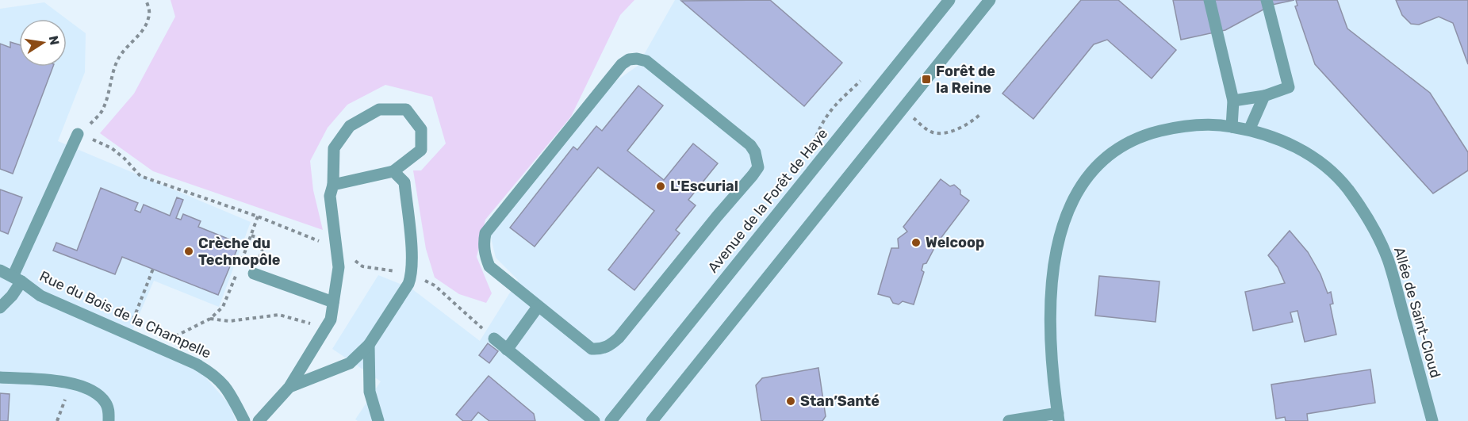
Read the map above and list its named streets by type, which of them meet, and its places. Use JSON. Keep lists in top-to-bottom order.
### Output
{
  "streets": {
    "street": ["Avenue de la Forêt de Haye", "Allée de Saint-Cloud", "Rue du Bois de la Champelle"]
  },
  "places": {
    "transit": ["Forêt de la Reine"],
    "other": [
      "L'Escurial",
      "Welcoop",
      "Crèche du Technopôle",
      "Stan’Santé"
    ]
  },
  "north": "right"
}
